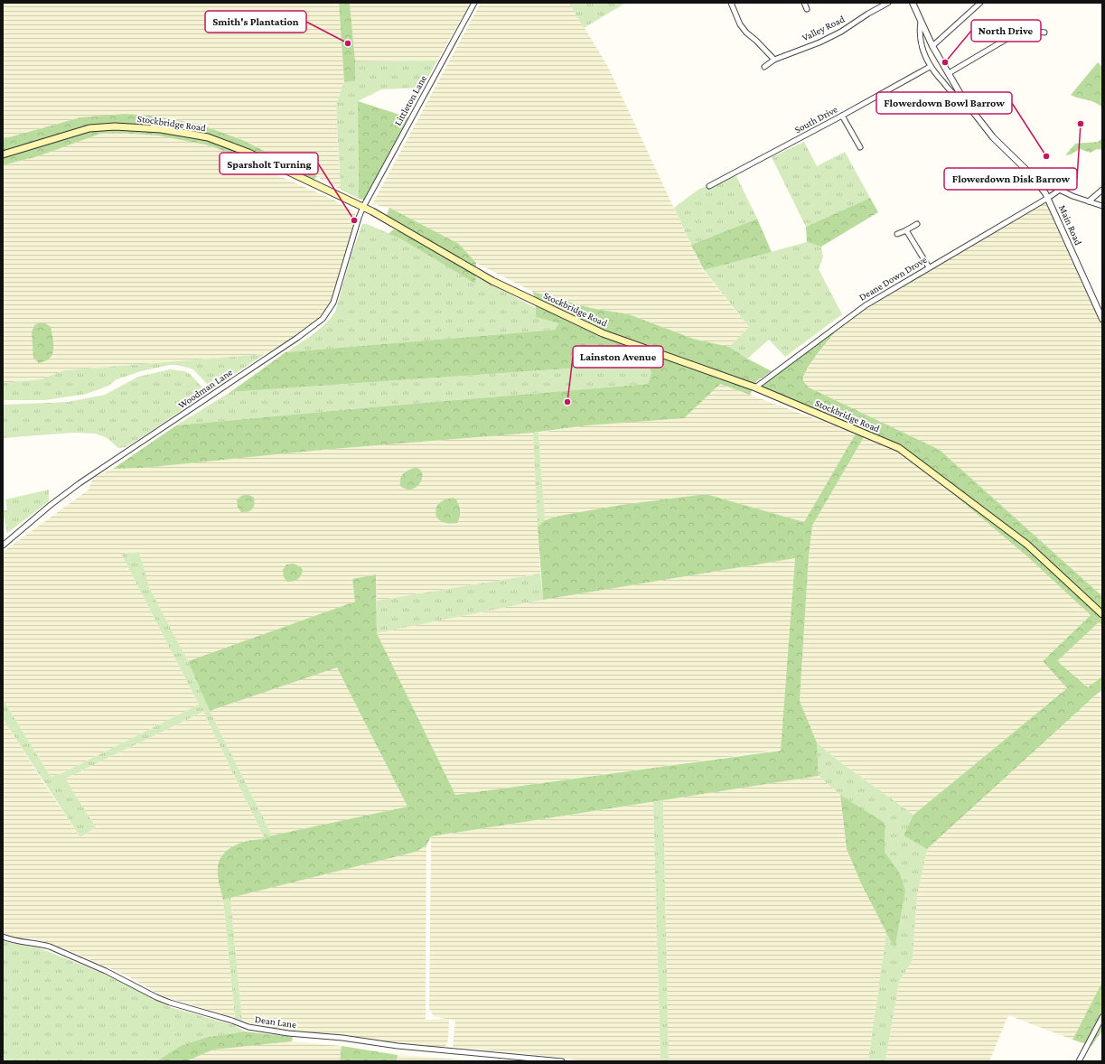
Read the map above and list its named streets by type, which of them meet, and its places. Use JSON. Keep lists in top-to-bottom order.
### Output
{
  "streets": {
    "main road": ["Stockbridge Road"],
    "street": [
      "Valley Road",
      "Littleton Lane",
      "South Drive",
      "Main Road",
      "Deane Down Drove",
      "Woodman Lane",
      "Dean Lane"
    ]
  },
  "crossings": [
    ["Littleton Lane", "Stockbridge Road"],
    ["Littleton Lane", "Woodman Lane"],
    ["South Drive", "Main Road"],
    ["Stockbridge Road", "Deane Down Drove"],
    ["Stockbridge Road", "Woodman Lane"],
    ["Main Road", "Deane Down Drove"]
  ],
  "places": [
    "Smith's Plantation",
    "North Drive",
    "Flowerdown Disk Barrow",
    "Flowerdown Bowl Barrow",
    "Sparsholt Turning",
    "Lainston Avenue"
  ]
}
